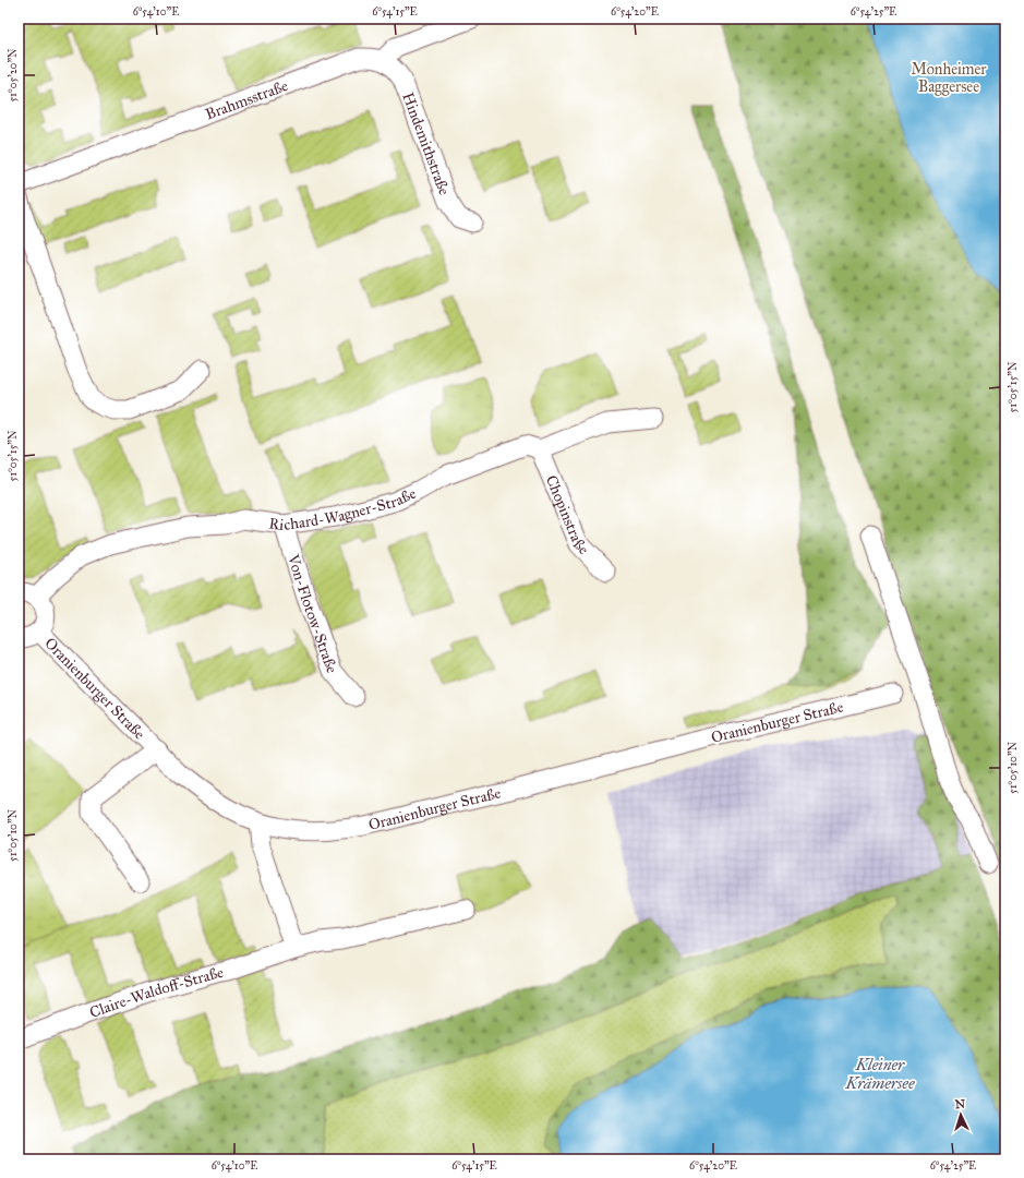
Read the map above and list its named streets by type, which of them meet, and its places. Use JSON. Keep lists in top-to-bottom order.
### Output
{
  "streets": {
    "street": [
      "Brahmsstraße",
      "Hindemithstraße",
      "Richard-Wagner-Straße",
      "Chopinstraße",
      "Von-Flotow-Straße",
      "Oranienburger Straße",
      "Claire-Waldoff-Straße"
    ]
  },
  "crossings": [
    ["Brahmsstraße", "Hindemithstraße"],
    ["Richard-Wagner-Straße", "Chopinstraße"],
    ["Richard-Wagner-Straße", "Von-Flotow-Straße"]
  ],
  "water": ["Kleiner Krämersee"],
  "parks": ["Monheimer Baggersee"],
  "north": "top",
  "coordinates": [
    "6°54'10\"E",
    "6°54'15\"E",
    "6°54'20\"E",
    "6°54'25\"E",
    "51°05'20\"N",
    "51°05'15\"N",
    "51°05'10\"N"
  ]
}
